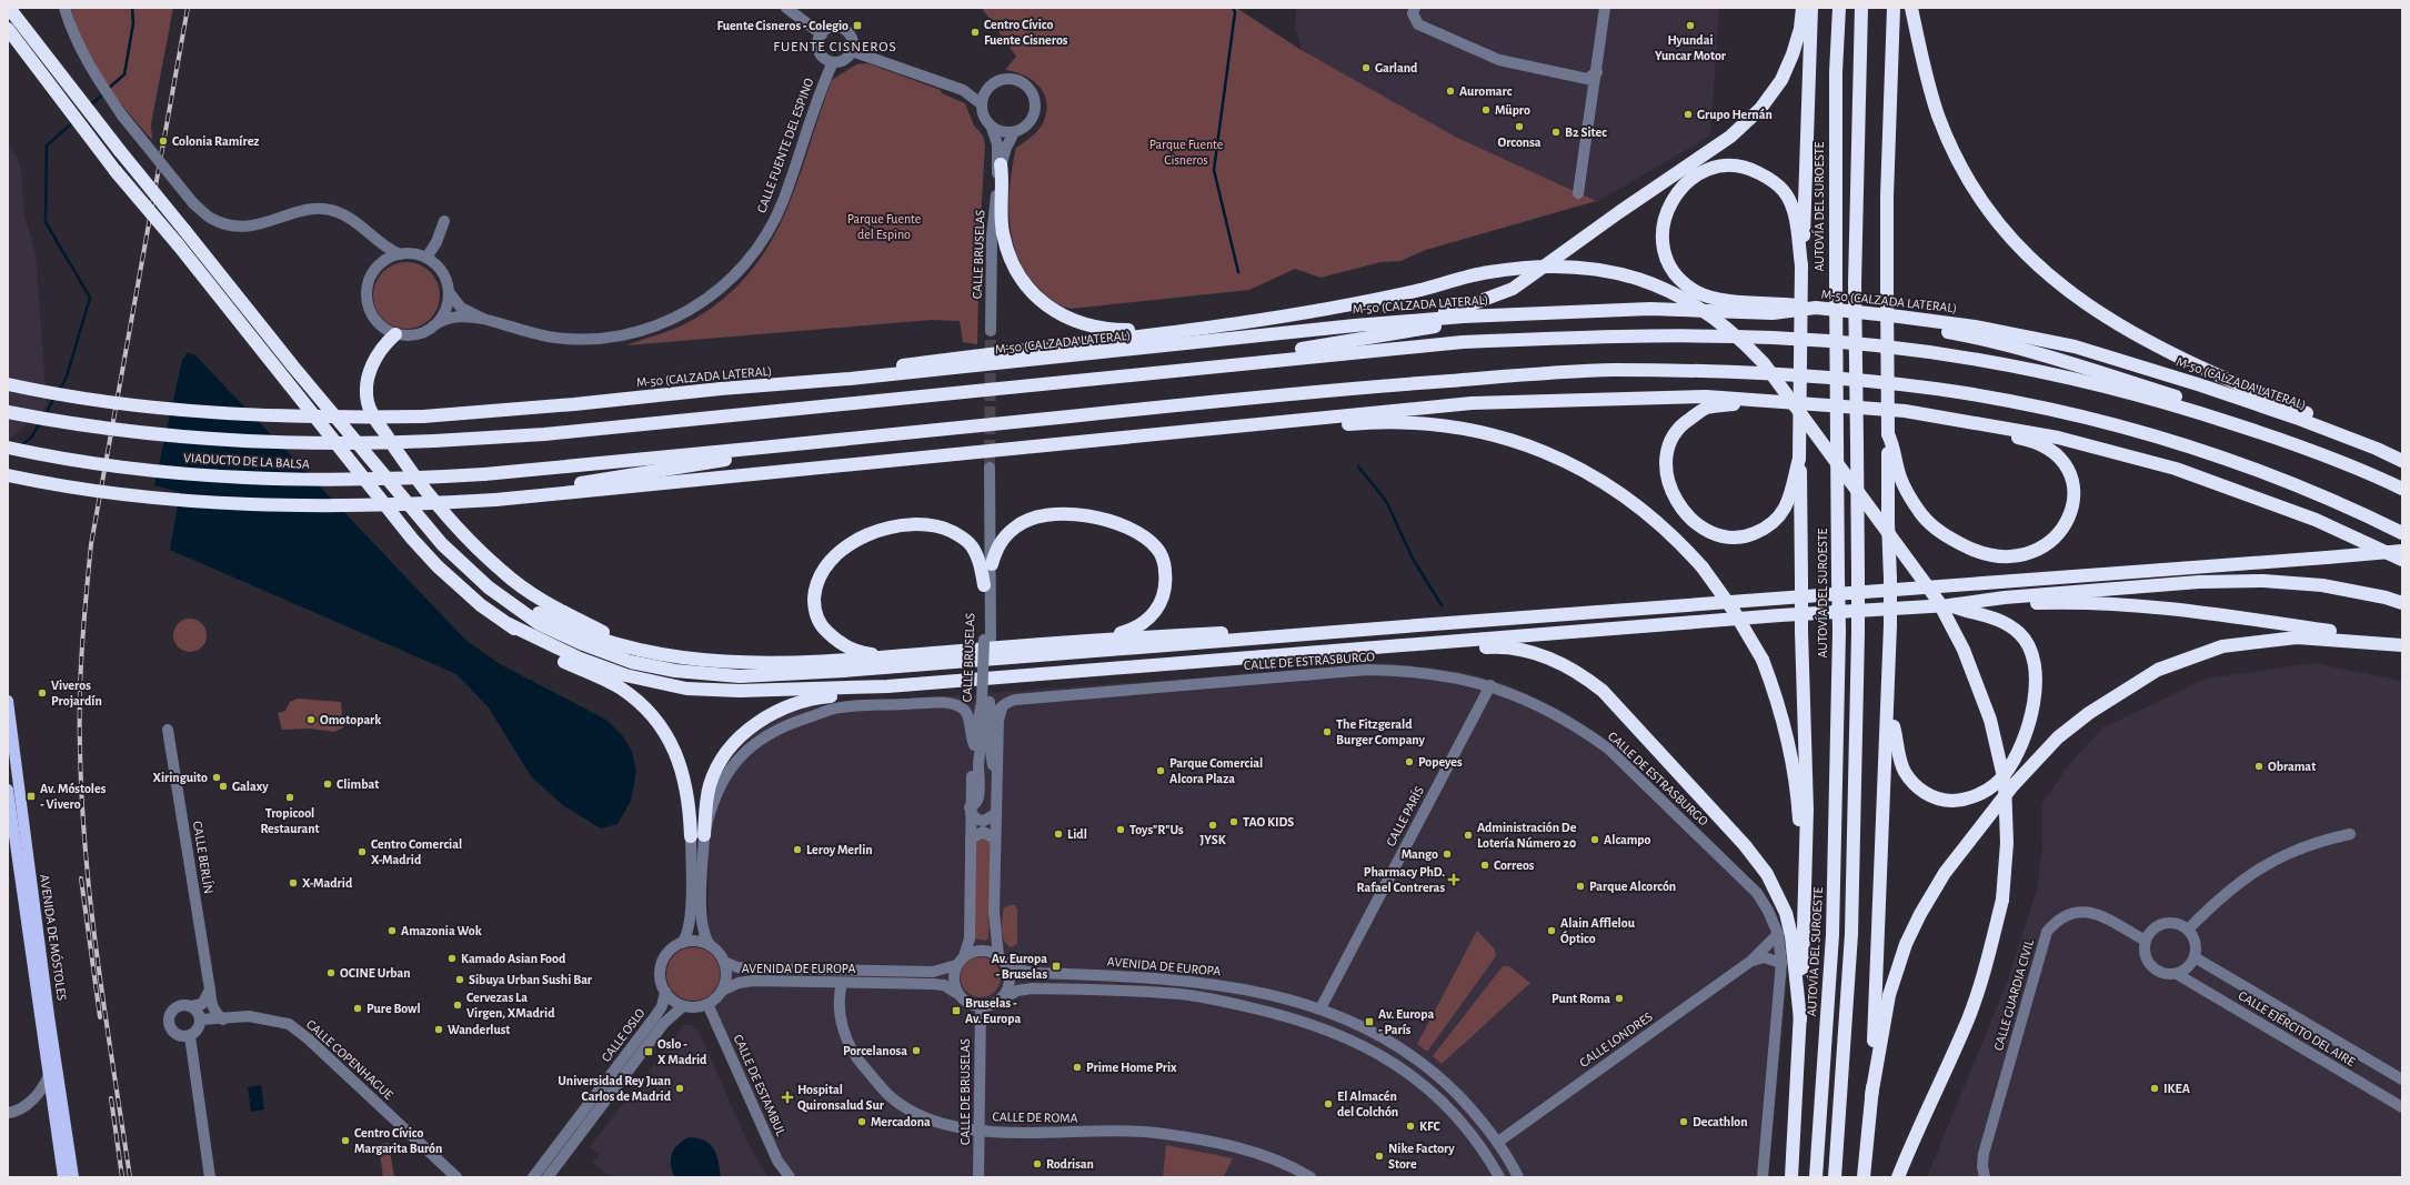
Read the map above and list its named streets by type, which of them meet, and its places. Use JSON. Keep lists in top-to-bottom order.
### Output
{
  "streets": {
    "highway": ["AUTOVÍA DEL SUROESTE", "M-50 (CALZADA LATERAL)", "VIADUCTO DE LA BALSA"],
    "main road": ["AVENIDA DE MÓSTOLES"],
    "street": [
      "CALLE FUENTE DEL ESPINO",
      "CALLE BRUSELAS",
      "CALLE DE ESTRASBURGO",
      "CALLE PARÍS",
      "CALLE BERLÍN",
      "AVENIDA DE EUROPA",
      "CALLE GUARDIA CIVIL",
      "CALLE EJÉRCITO DEL AIRE",
      "CALLE OSLO",
      "CALLE LONDRES",
      "CALLE COPENHAGUE",
      "CALLE DE ESTAMBUL",
      "CALLE DE BRUSELAS",
      "CALLE DE ROMA"
    ]
  },
  "crossings": [
    ["CALLE BRUSELAS", "CALLE DE ESTRASBURGO"],
    ["CALLE BRUSELAS", "AVENIDA DE EUROPA"],
    ["CALLE BRUSELAS", "CALLE DE BRUSELAS"],
    ["CALLE DE ESTRASBURGO", "CALLE PARÍS"],
    ["CALLE DE ESTRASBURGO", "CALLE LONDRES"],
    ["CALLE PARÍS", "AVENIDA DE EUROPA"],
    ["CALLE BERLÍN", "CALLE COPENHAGUE"],
    ["AVENIDA DE EUROPA", "CALLE OSLO"],
    ["AVENIDA DE EUROPA", "CALLE LONDRES"],
    ["AVENIDA DE EUROPA", "CALLE DE ESTAMBUL"],
    ["AVENIDA DE EUROPA", "CALLE DE BRUSELAS"],
    ["AVENIDA DE EUROPA", "CALLE DE ROMA"],
    ["CALLE GUARDIA CIVIL", "CALLE EJÉRCITO DEL AIRE"],
    ["CALLE OSLO", "CALLE DE ESTAMBUL"],
    ["CALLE DE BRUSELAS", "CALLE DE ROMA"]
  ],
  "districts": ["FUENTE CISNEROS"],
  "parks": ["Parque Fuente Cisneros", "Parque Fuente del Espino"],
  "places": {
    "transit": [
      "Fuente Cisneros - Colegio",
      "Av. Móstoles - Vivero",
      "Av. Europa - Bruselas",
      "Bruselas - Av. Europa",
      "Av. Europa - París",
      "Oslo - X Madrid"
    ],
    "other": [
      "Hyundai Yuncar Motor",
      "Centro Cívico Fuente Cisneros",
      "Garland",
      "Auromarc",
      "Müpro",
      "Grupo Hernán",
      "Orconsa",
      "B2 Sitec",
      "Colonia Ramírez",
      "Viveros Projardín",
      "Omotopark",
      "The Fitzgerald Burger Company",
      "Popeyes",
      "Obramat",
      "Parque Comercial Alcora Plaza",
      "Xiringuito",
      "Climbat",
      "Galaxy",
      "Tropicool Restaurant",
      "TAO KIDS",
      "JYSK",
      "Toys\"R\"Us",
      "Lidl",
      "Administración De Lotería Número 20",
      "Alcampo",
      "Leroy Merlin",
      "Centro Comercial X-Madrid",
      "Mango",
      "Correos",
      "X-Madrid",
      "Parque Alcorcón",
      "Amazonia Wok",
      "Alain Afflelou Óptico",
      "Kamado Asian Food",
      "OCINE Urban",
      "Sibuya Urban Sushi Bar",
      "Punt Roma",
      "Cervezas La Virgen, XMadrid",
      "Pure Bowl",
      "Wanderlust",
      "Porcelanosa",
      "Prime Home Prix",
      "Universidad Rey Juan Carlos de Madrid",
      "IKEA",
      "El Almacén del Colchón",
      "Mercadona",
      "Decathlon",
      "KFC",
      "Centro Cívico Margarita Burón",
      "Nike Factory Store",
      "Rodrisan"
    ],
    "health": ["Pharmacy PhD. Rafael Contreras", "Hospital Quironsalud Sur"]
  }
}
